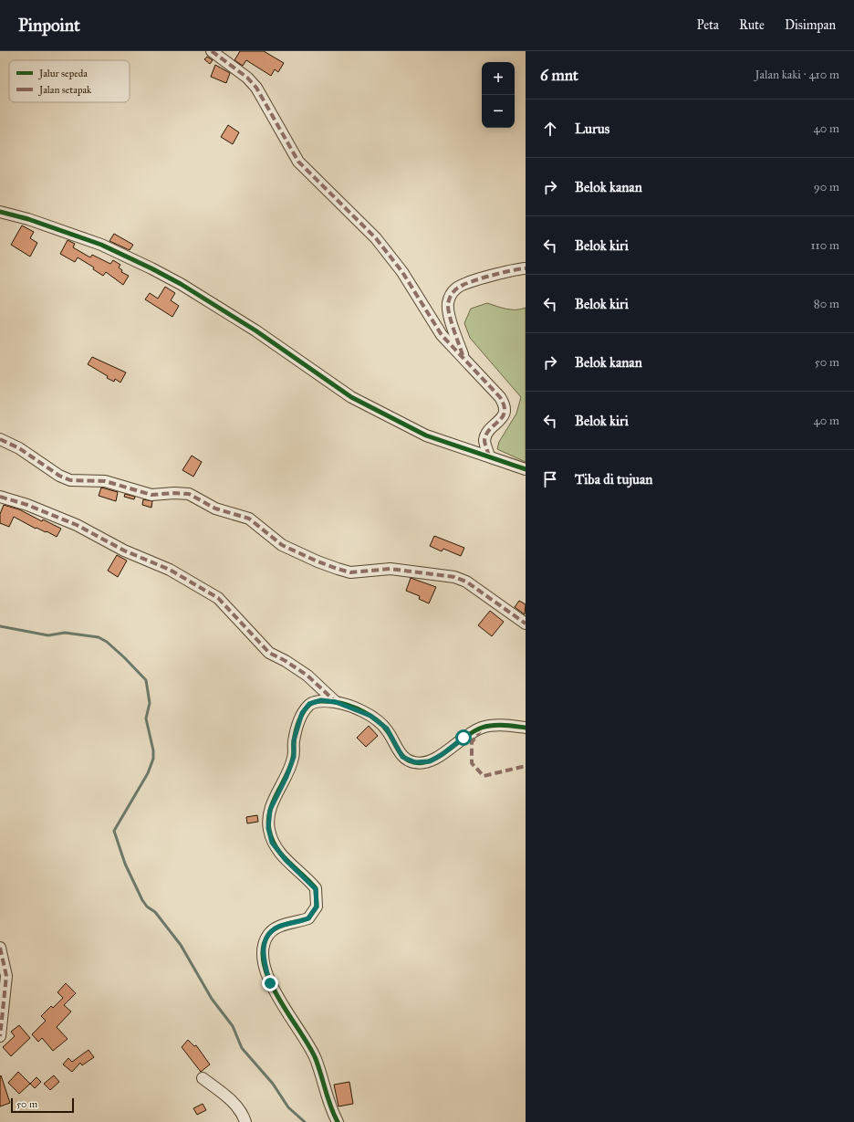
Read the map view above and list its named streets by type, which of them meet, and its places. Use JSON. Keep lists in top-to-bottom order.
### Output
{
  "legend": ["Jalur sepeda", "Jalan setapak"],
  "scale_bar": "50 m",
  "page": {
    "header": "Pinpoint",
    "nav": ["Peta", "Rute", "Disimpan"],
    "heading": ["6 mnt", "Jalan kaki · 410 m"],
    "map_buttons": ["+", "−"],
    "list": [
      ["Lurus", "40 m"],
      ["Belok kanan", "90 m"],
      ["Belok kiri", "110 m"],
      ["Belok kiri", "80 m"],
      ["Belok kanan", "50 m"],
      ["Belok kiri", "40 m"],
      "Tiba di tujuan"
    ],
    "scale": "50 m"
  }
}
